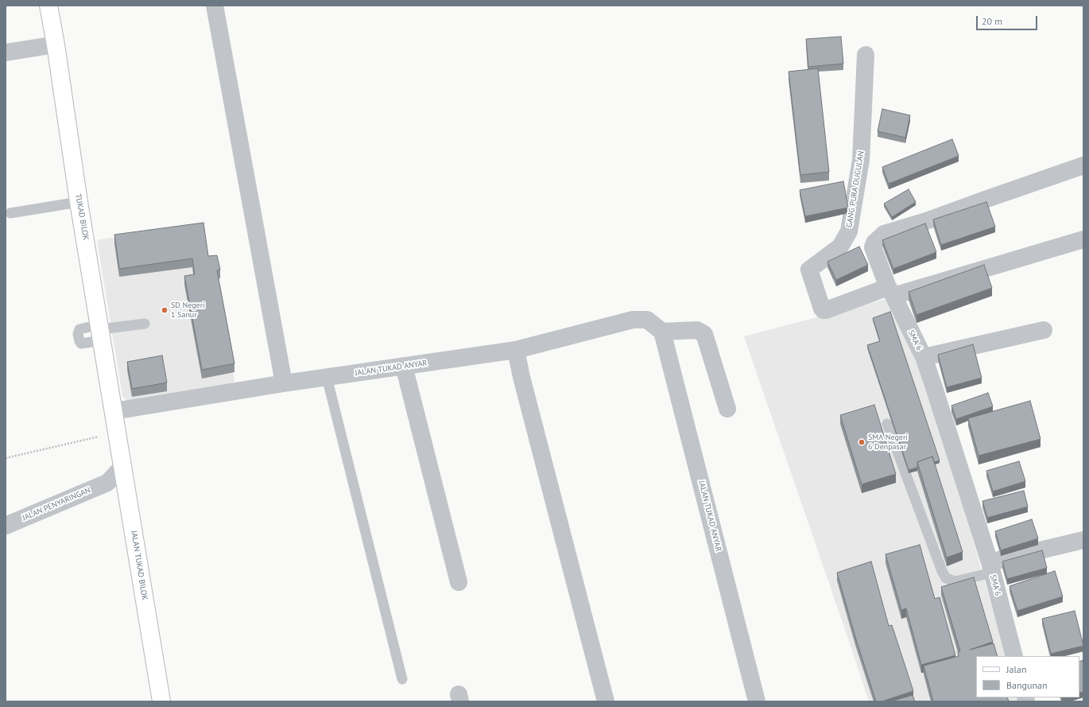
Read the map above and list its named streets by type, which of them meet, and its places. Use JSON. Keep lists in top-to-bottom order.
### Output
{
  "streets": {
    "street": [
      "GANG PURA DUGULAN",
      "TUKAD BILOK",
      "SMA 6",
      "JALAN TUKAD ANYAR",
      "JALAN PENYARINGAN",
      "JALAN TUKAD BILOK"
    ]
  },
  "crossings": [
    ["GANG PURA DUGULAN", "SMA 6"],
    ["TUKAD BILOK", "JALAN TUKAD ANYAR"],
    ["TUKAD BILOK", "JALAN TUKAD BILOK"],
    ["JALAN TUKAD ANYAR", "JALAN TUKAD BILOK"],
    ["JALAN PENYARINGAN", "JALAN TUKAD BILOK"]
  ],
  "places": ["SD Negeri 1 Sanur", "SMA Negeri 6 Denpasar"],
  "legend": ["Jalan", "Bangunan"],
  "scale_bar": "20 m"
}
